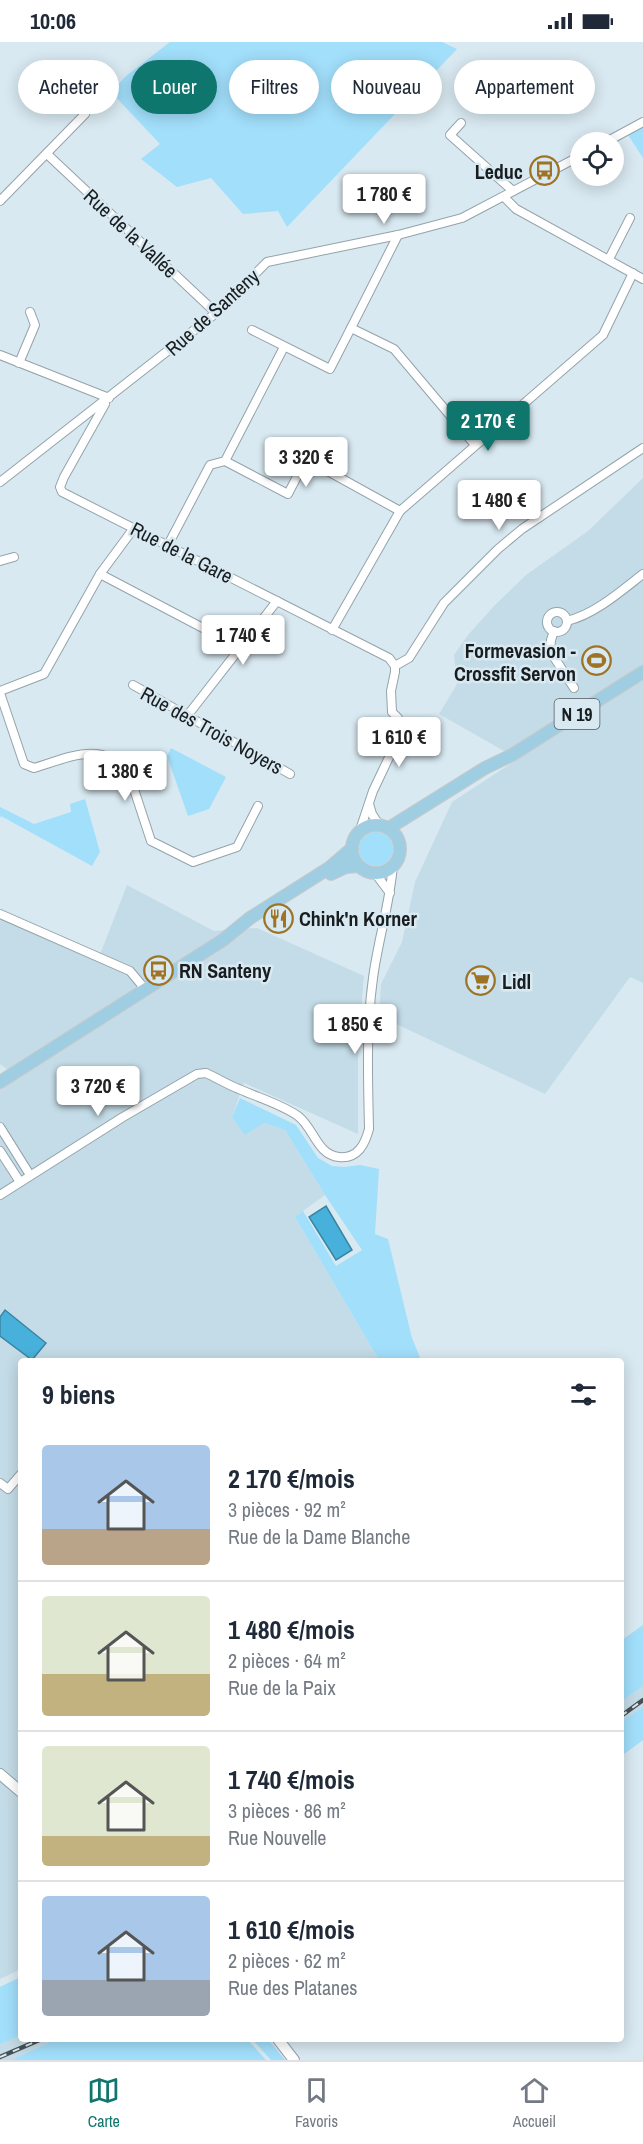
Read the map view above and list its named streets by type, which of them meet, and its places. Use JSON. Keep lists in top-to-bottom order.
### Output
{
  "streets": {
    "main road": ["N 19"],
    "street": [
      "Rue de la Vallée",
      "Rue de Santeny",
      "Rue de la Gare",
      "Rue des Trois Noyers"
    ]
  },
  "crossings": [
    ["Rue de la Vallée", "Rue de Santeny"],
    ["Rue de Santeny", "Rue de la Gare"]
  ],
  "places": {
    "bus stop": ["Leduc", "RN Santeny"],
    "sports": ["Formevasion - Crossfit Servon"],
    "restaurant": ["Chink'n Korner"],
    "supermarket": ["Lidl"]
  },
  "page": {
    "status": "10:06",
    "chip": [
      "Acheter",
      "Louer",
      "Filtres",
      "Nouveau",
      "Appartement"
    ],
    "price": [
      "1 780 €",
      "2 170 €",
      "3 320 €",
      "1 480 €",
      "1 740 €",
      "1 610 €",
      "1 380 €",
      "1 850 €",
      "3 720 €"
    ],
    "heading": "9 biens",
    "list": [
      {
        "name": "2 170 €/mois",
        "note": "3 pièces · 92 m² · Rue de la Dame Blanche"
      },
      {
        "name": "1 480 €/mois",
        "note": "2 pièces · 64 m² · Rue de la Paix"
      },
      {
        "name": "1 740 €/mois",
        "note": "3 pièces · 86 m² · Rue Nouvelle"
      },
      {
        "name": "1 610 €/mois",
        "note": "2 pièces · 62 m² · Rue des Platanes"
      }
    ],
    "tabs": ["Carte", "Favoris", "Accueil"]
  }
}
